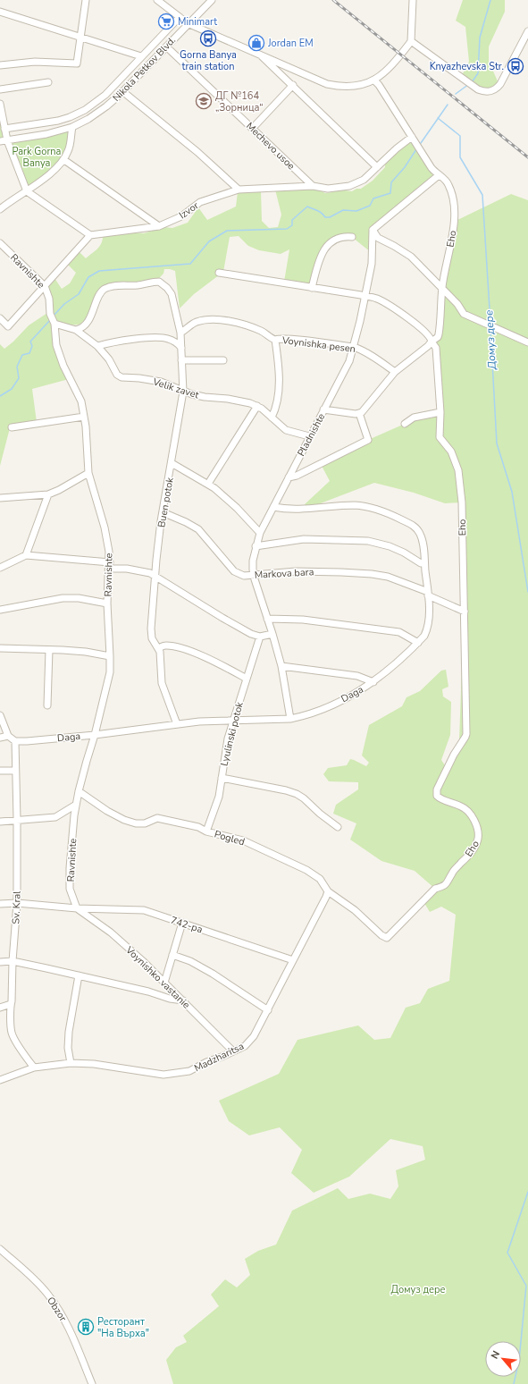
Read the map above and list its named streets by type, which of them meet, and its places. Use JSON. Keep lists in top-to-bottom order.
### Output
{
  "streets": {
    "street": [
      "Nikola Petkov Blvd.",
      "Mechevo usoe",
      "Izvor",
      "Eho",
      "Ravnishte",
      "Voynishka pesen",
      "Velik zavet",
      "Pladnishte",
      "Buen potok",
      "Markova bara",
      "Daga",
      "Lyulinski potok",
      "Pogled",
      "Sv. Kral",
      "742-ра",
      "Voynishko vastanie",
      "Madzharitsa",
      "Obzor"
    ]
  },
  "crossings": [
    ["Nikola Petkov Blvd.", "Mechevo usoe"],
    ["Mechevo usoe", "Izvor"],
    ["Izvor", "Eho"],
    ["Eho", "Markova bara"],
    ["Eho", "Pogled"],
    ["Ravnishte", "Velik zavet"],
    ["Ravnishte", "Daga"],
    ["Ravnishte", "Pogled"],
    ["Ravnishte", "742-ра"],
    ["Ravnishte", "Voynishko vastanie"],
    ["Voynishka pesen", "Pladnishte"],
    ["Voynishka pesen", "Buen potok"],
    ["Velik zavet", "Pladnishte"],
    ["Velik zavet", "Buen potok"],
    ["Pladnishte", "Markova bara"],
    ["Pladnishte", "Daga"],
    ["Buen potok", "Markova bara"],
    ["Buen potok", "Daga"],
    ["Markova bara", "Daga"],
    ["Daga", "Lyulinski potok"],
    ["Daga", "Sv. Kral"],
    ["Lyulinski potok", "Pogled"],
    ["Pogled", "Madzharitsa"],
    ["Sv. Kral", "742-ра"],
    ["Sv. Kral", "Madzharitsa"],
    ["742-ра", "Voynishko vastanie"],
    ["742-ра", "Madzharitsa"],
    ["Voynishko vastanie", "Madzharitsa"]
  ],
  "water": ["Домуз дере"],
  "parks": ["Park Gorna Banya", "Домуз дере"],
  "places": {
    "supermarket": ["Minimart"],
    "bus stop": ["Gorna Banya train station", "Knyazhevska Str."],
    "shop": ["Jordan EM"],
    "school or university": ["ДГ №164 „Зорница“"],
    "building": ["Ресторант \"На Върха\""]
  },
  "north": "top left"
}
